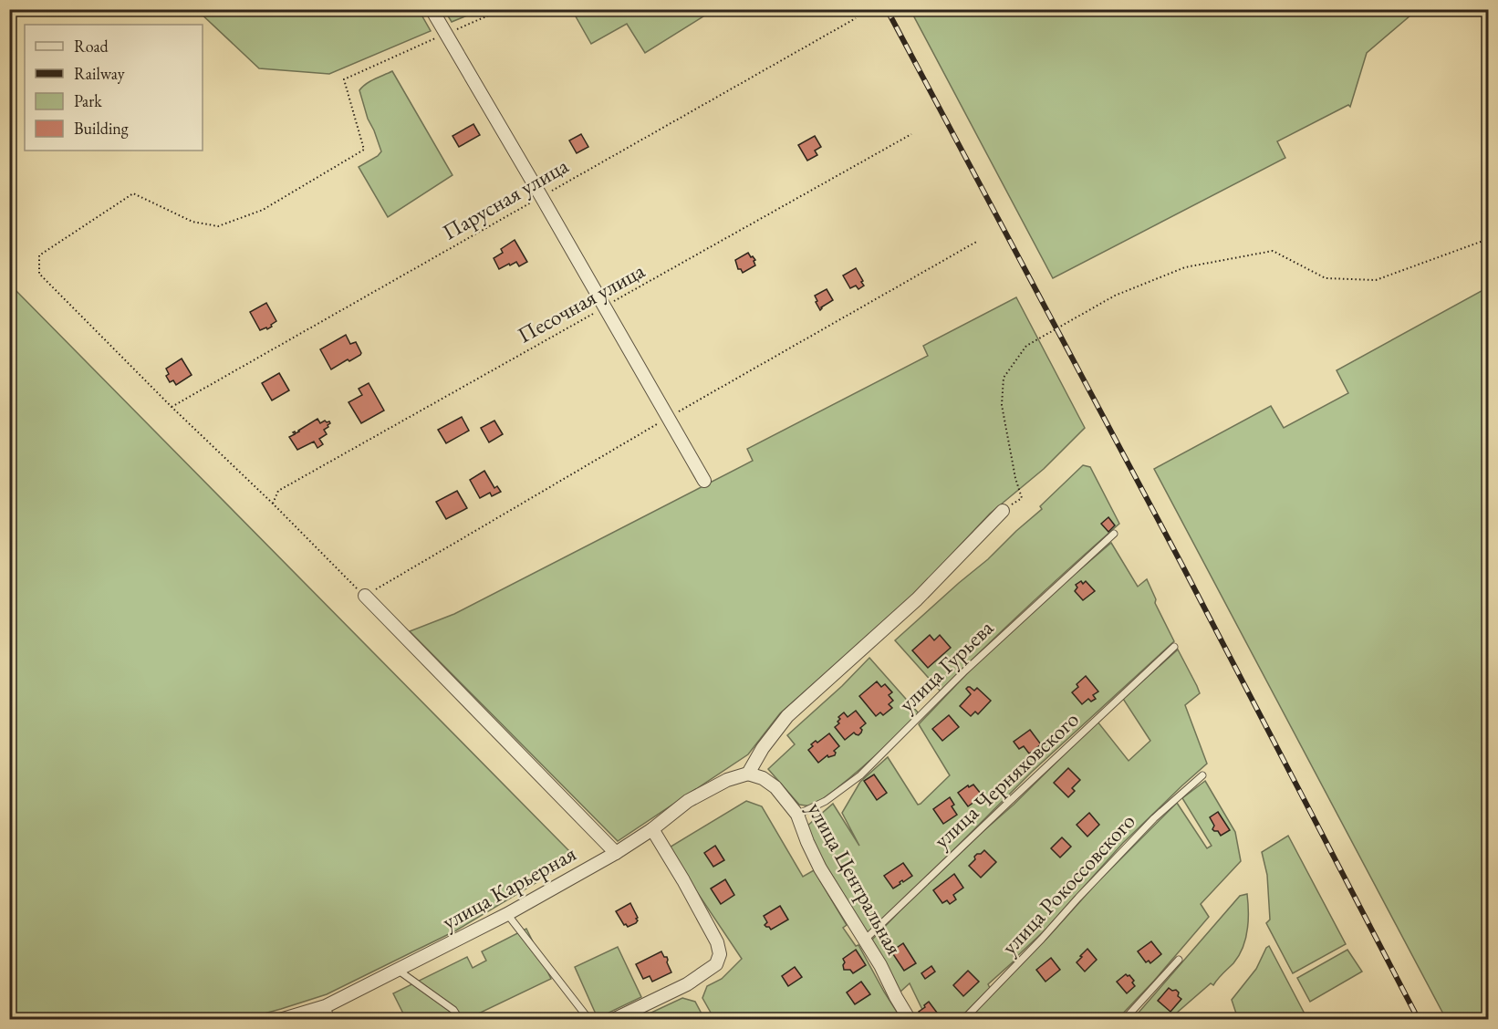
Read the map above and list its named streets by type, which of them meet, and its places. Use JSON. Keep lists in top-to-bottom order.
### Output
{
  "streets": {
    "street": ["улица Центральная", "улица Карьерная"],
    "lane": ["улица Гурьева", "улица Черняховского", "улица Рокоссовского"],
    "path": ["Парусная улица", "Песочная улица"]
  },
  "crossings": [
    ["улица Гурьева", "улица Центральная"],
    ["улица Черняховского", "улица Центральная"],
    ["улица Центральная", "улица Карьерная"]
  ],
  "legend": [
    "Road",
    "Railway",
    "Park",
    "Building"
  ]
}
